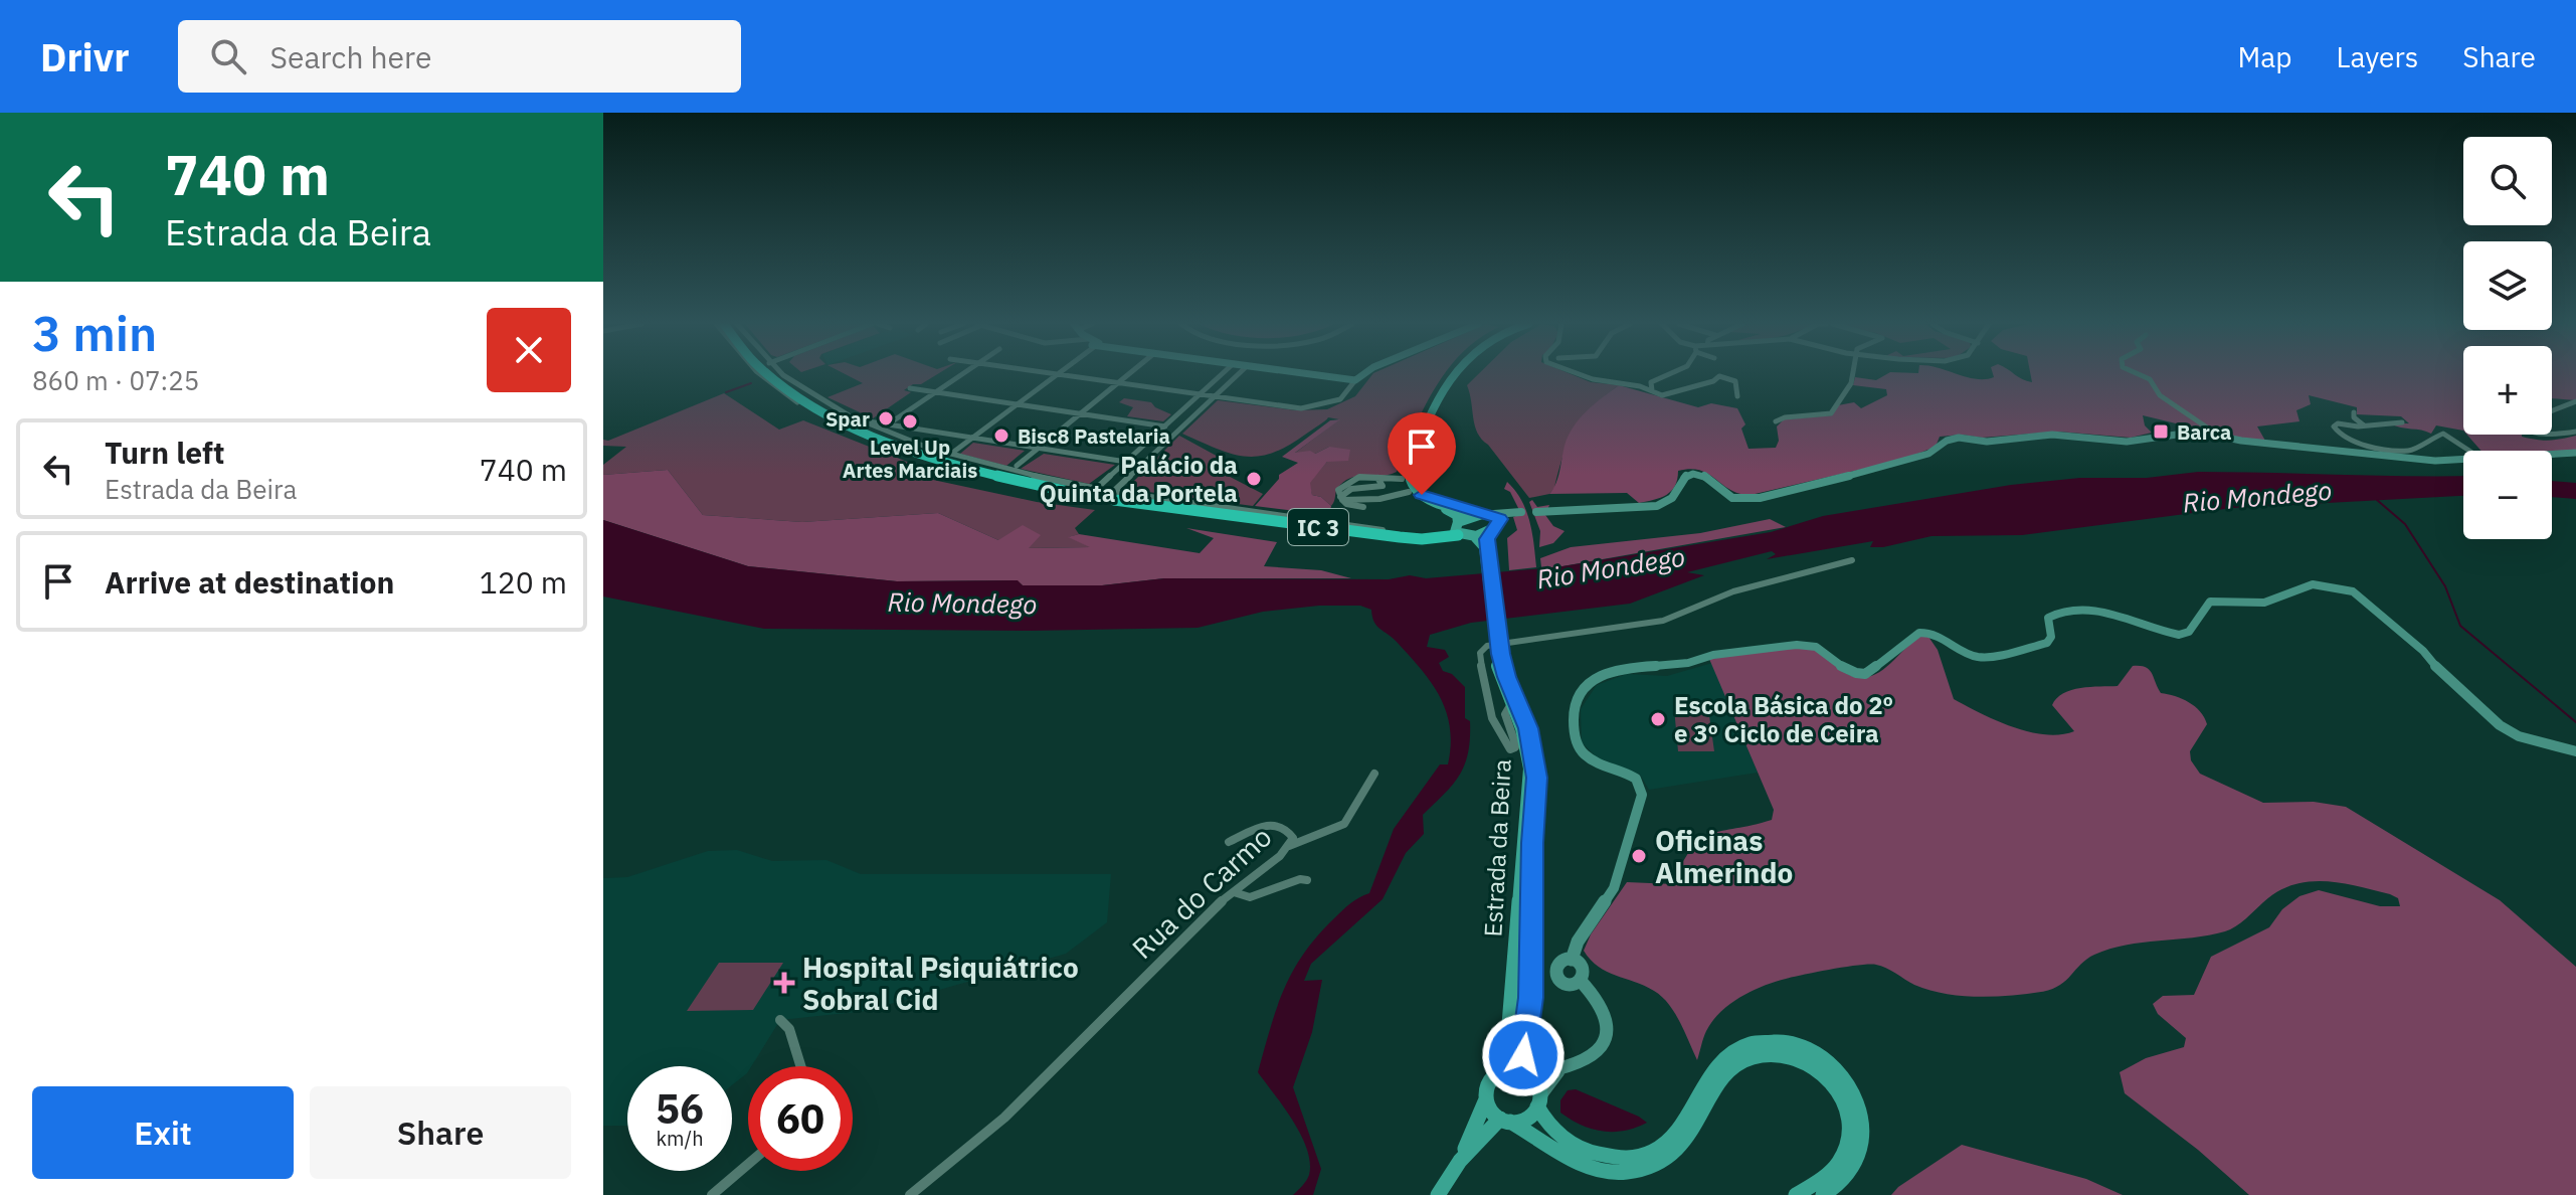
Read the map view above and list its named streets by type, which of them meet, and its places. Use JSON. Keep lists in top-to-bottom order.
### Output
{
  "streets": {
    "highway": ["IC 3"],
    "main road": ["Estrada da Beira"],
    "street": ["Rua do Carmo"]
  },
  "water": ["Rio Mondego"],
  "places": {
    "other": [
      "Spar",
      "Level Up Artes Marciais",
      "Bisc8 Pastelaria",
      "Palácio da Quinta da Portela",
      "Escola Básica do 2º e 3º Ciclo de Ceira",
      "Oficinas Almerindo"
    ],
    "transit": ["Barca"],
    "health": ["Hospital Psiquiátrico Sobral Cid"]
  },
  "page": {
    "header": "Drivr",
    "search": "Search here",
    "nav": ["Map", "Layers", "Share"],
    "turn": ["740 m", "Estrada da Beira"],
    "map_buttons": ["+", "−"],
    "heading": ["3 min", "860 m · 07:25"],
    "list": [
      {
        "name": "Turn left",
        "note": "Estrada da Beira",
        "value": "740 m"
      },
      {
        "name": "Arrive at destination",
        "value": "120 m"
      }
    ],
    "speed": "56 km/h",
    "limit": "60",
    "buttons": ["Exit", "Share"]
  }
}
